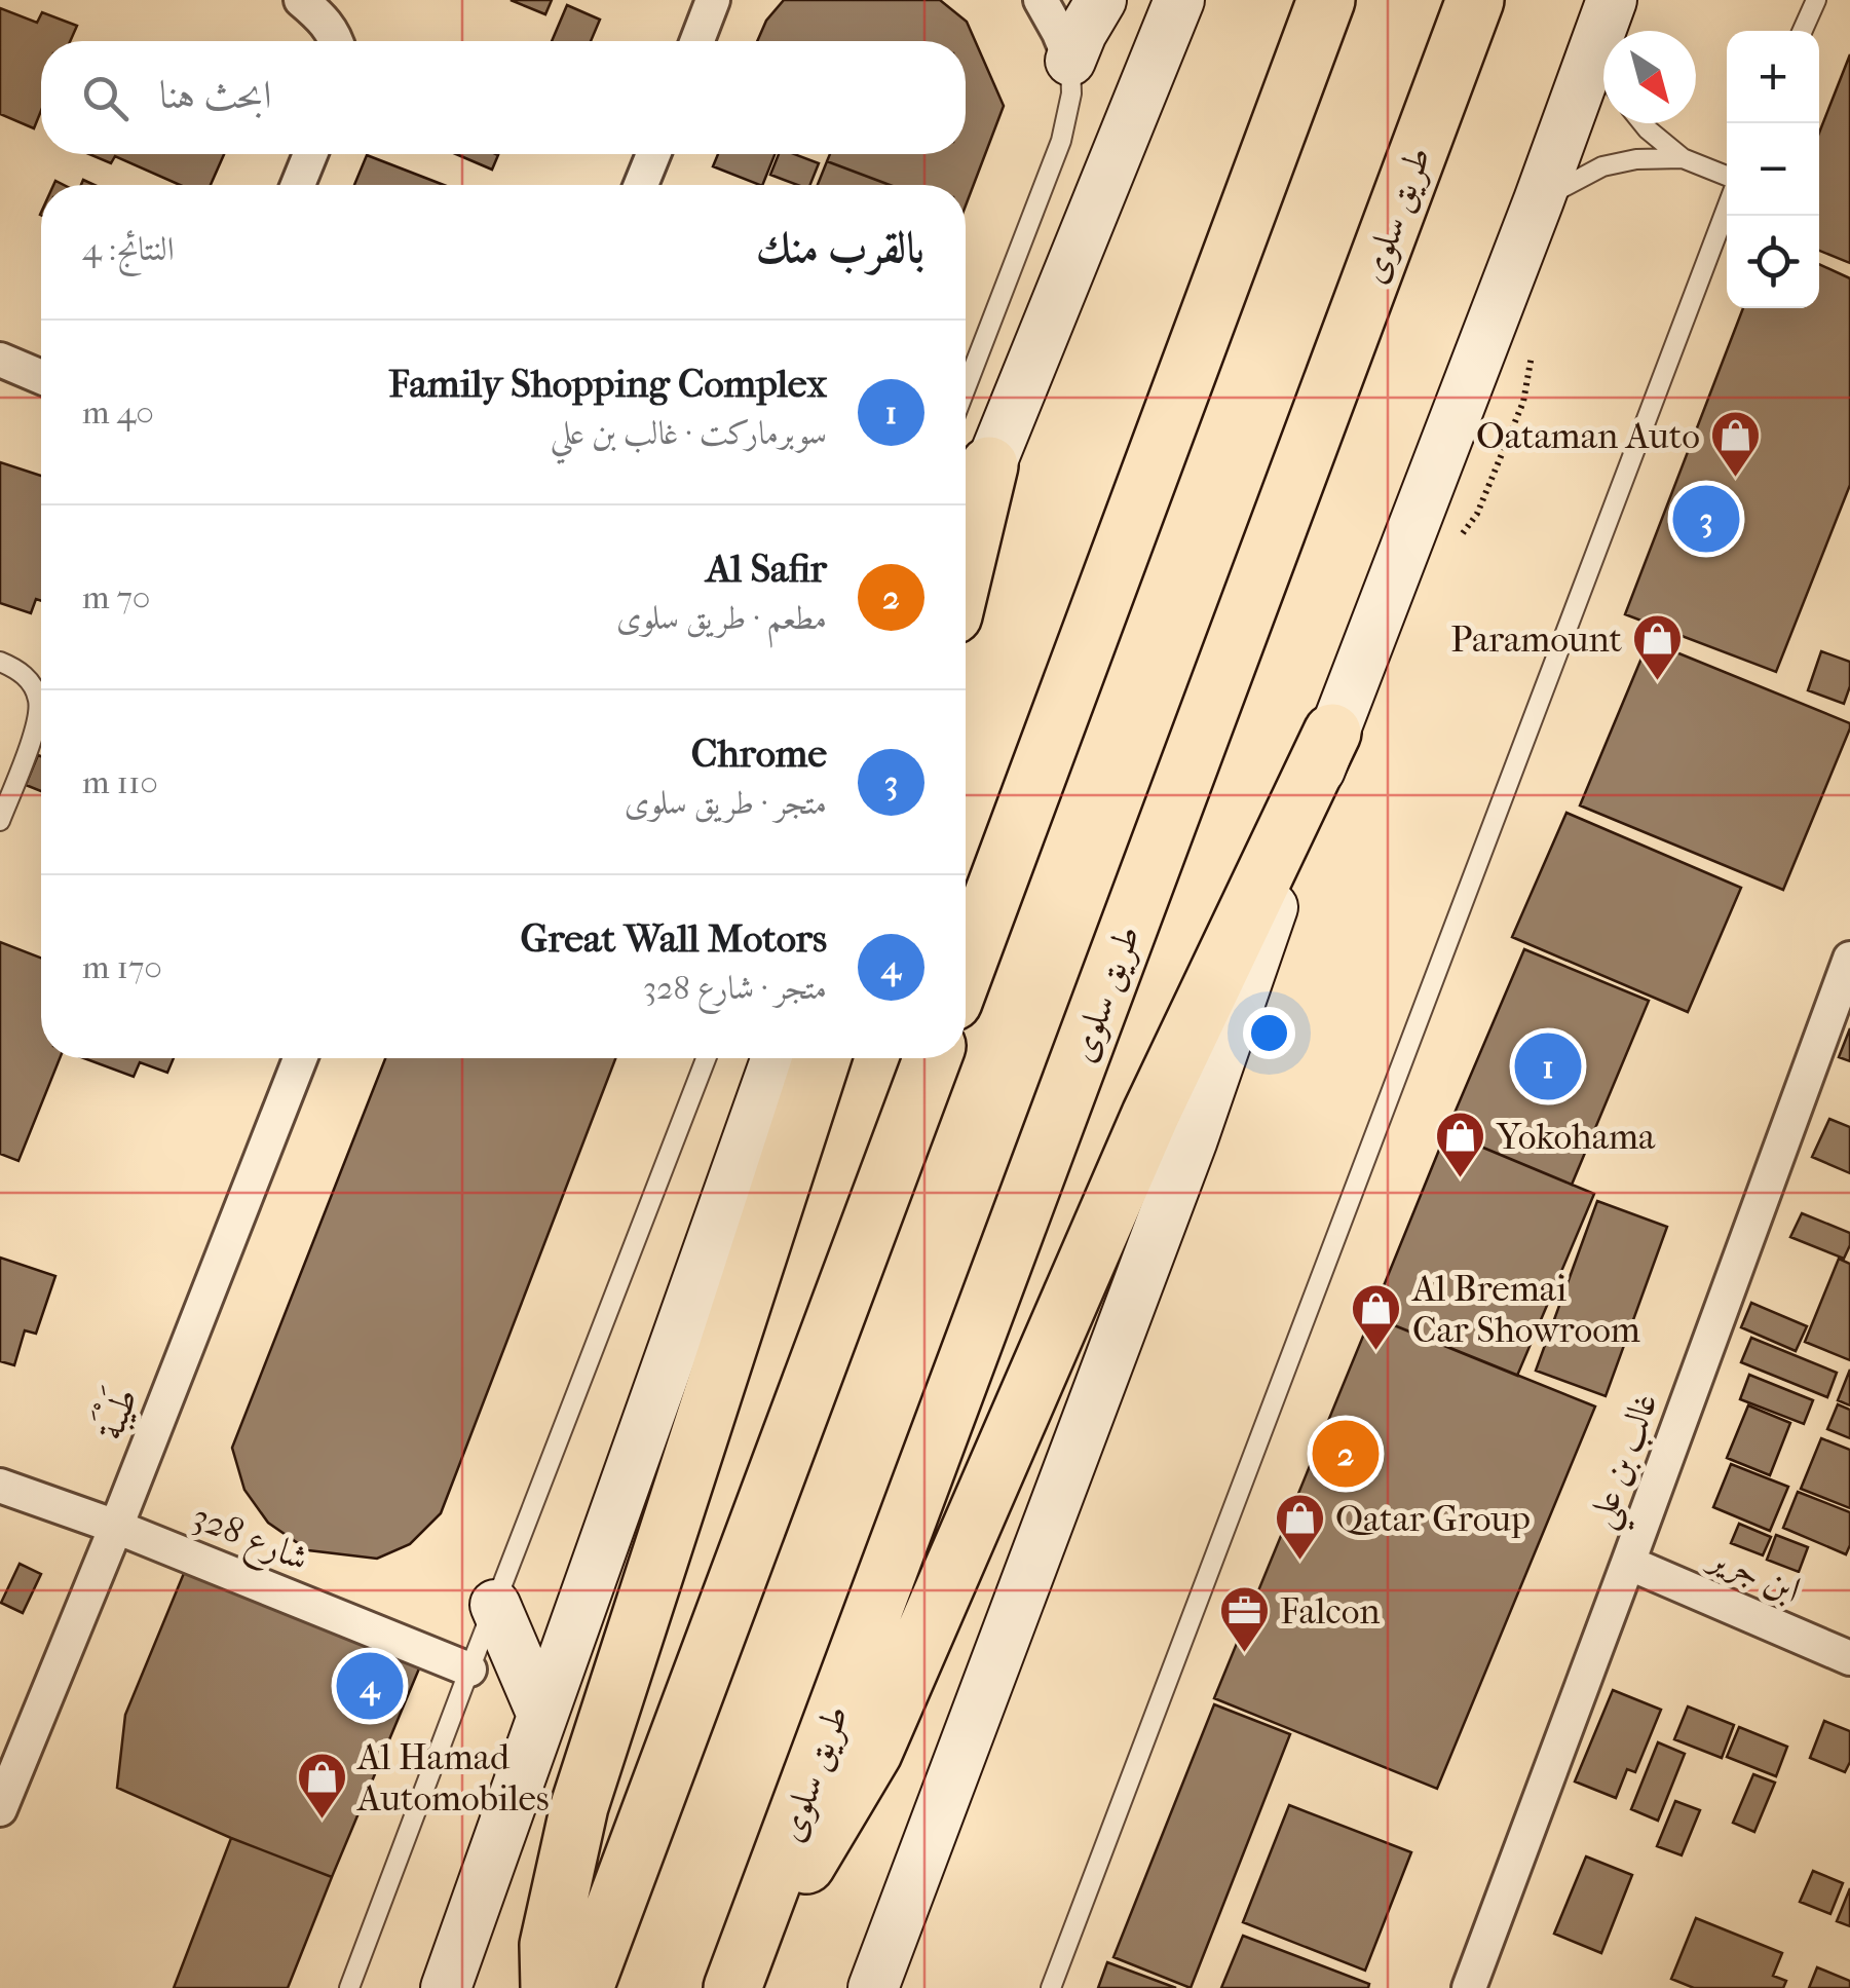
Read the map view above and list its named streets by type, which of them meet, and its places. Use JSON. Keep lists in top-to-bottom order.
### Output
{
  "streets": {
    "highway": ["طريق سلوى"],
    "street": [
      "طَيْبَة",
      "غالب بن علي",
      "شارع 328",
      "ابن جرير"
    ]
  },
  "crossings": [
    ["طَيْبَة", "شارع 328"],
    ["غالب بن علي", "ابن جرير"]
  ],
  "places": {
    "shop": [
      "Oataman Auto",
      "Paramount",
      "Yokohama",
      "Al Bremai Car Showroom",
      "Qatar Group",
      "Al Hamad Automobiles"
    ],
    "office": ["Falcon"]
  },
  "north": "bottom right",
  "page": {
    "map_buttons": ["+", "−"],
    "search": "ابحث هنا",
    "heading": ["بالقرب منك", "النتائج: 4"],
    "list": [
      {
        "mark": "1",
        "name": "Family Shopping Complex",
        "note": "سوبرماركت · غالب بن علي",
        "value": "40 m"
      },
      {
        "mark": "2",
        "name": "Al Safir",
        "note": "مطعم · طريق سلوى",
        "value": "70 m"
      },
      {
        "mark": "3",
        "name": "Chrome",
        "note": "متجر · طريق سلوى",
        "value": "110 m"
      },
      {
        "mark": "4",
        "name": "Great Wall Motors",
        "note": "متجر · شارع 328",
        "value": "170 m"
      }
    ],
    "pins": [
      "3",
      "1",
      "2",
      "4"
    ]
  }
}
